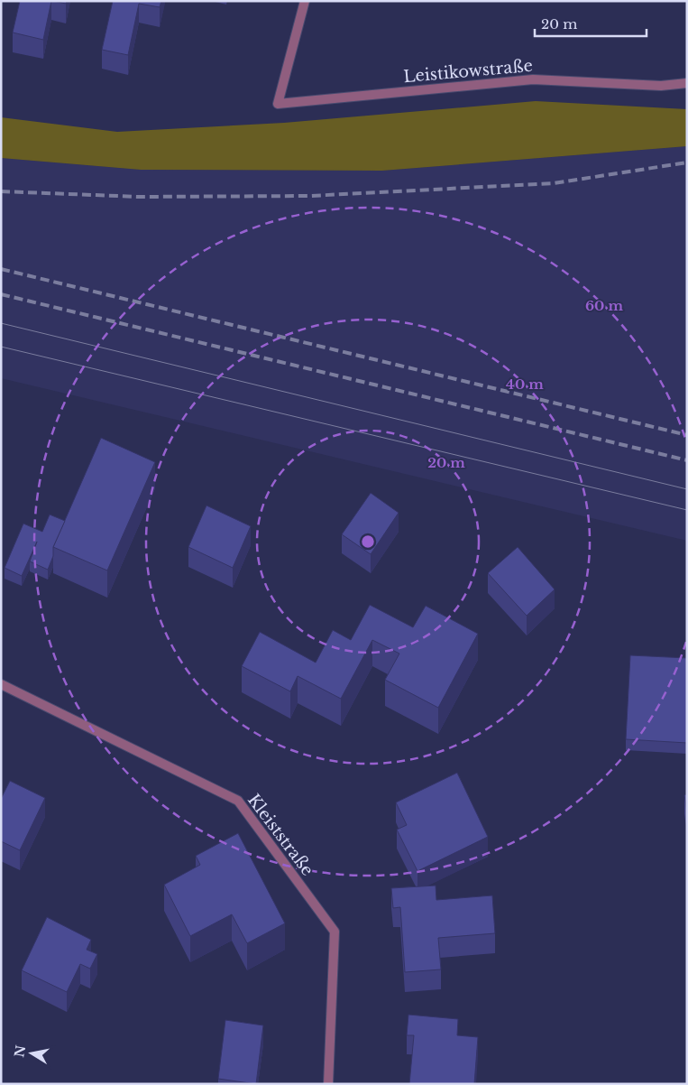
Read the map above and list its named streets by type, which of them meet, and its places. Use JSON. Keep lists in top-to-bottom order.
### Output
{
  "streets": {
    "street": ["Leistikowstraße", "Kleiststraße"]
  },
  "scale_bar": "20 m",
  "north": "left",
  "rings": ["60 m", "40 m", "20 m"]
}
